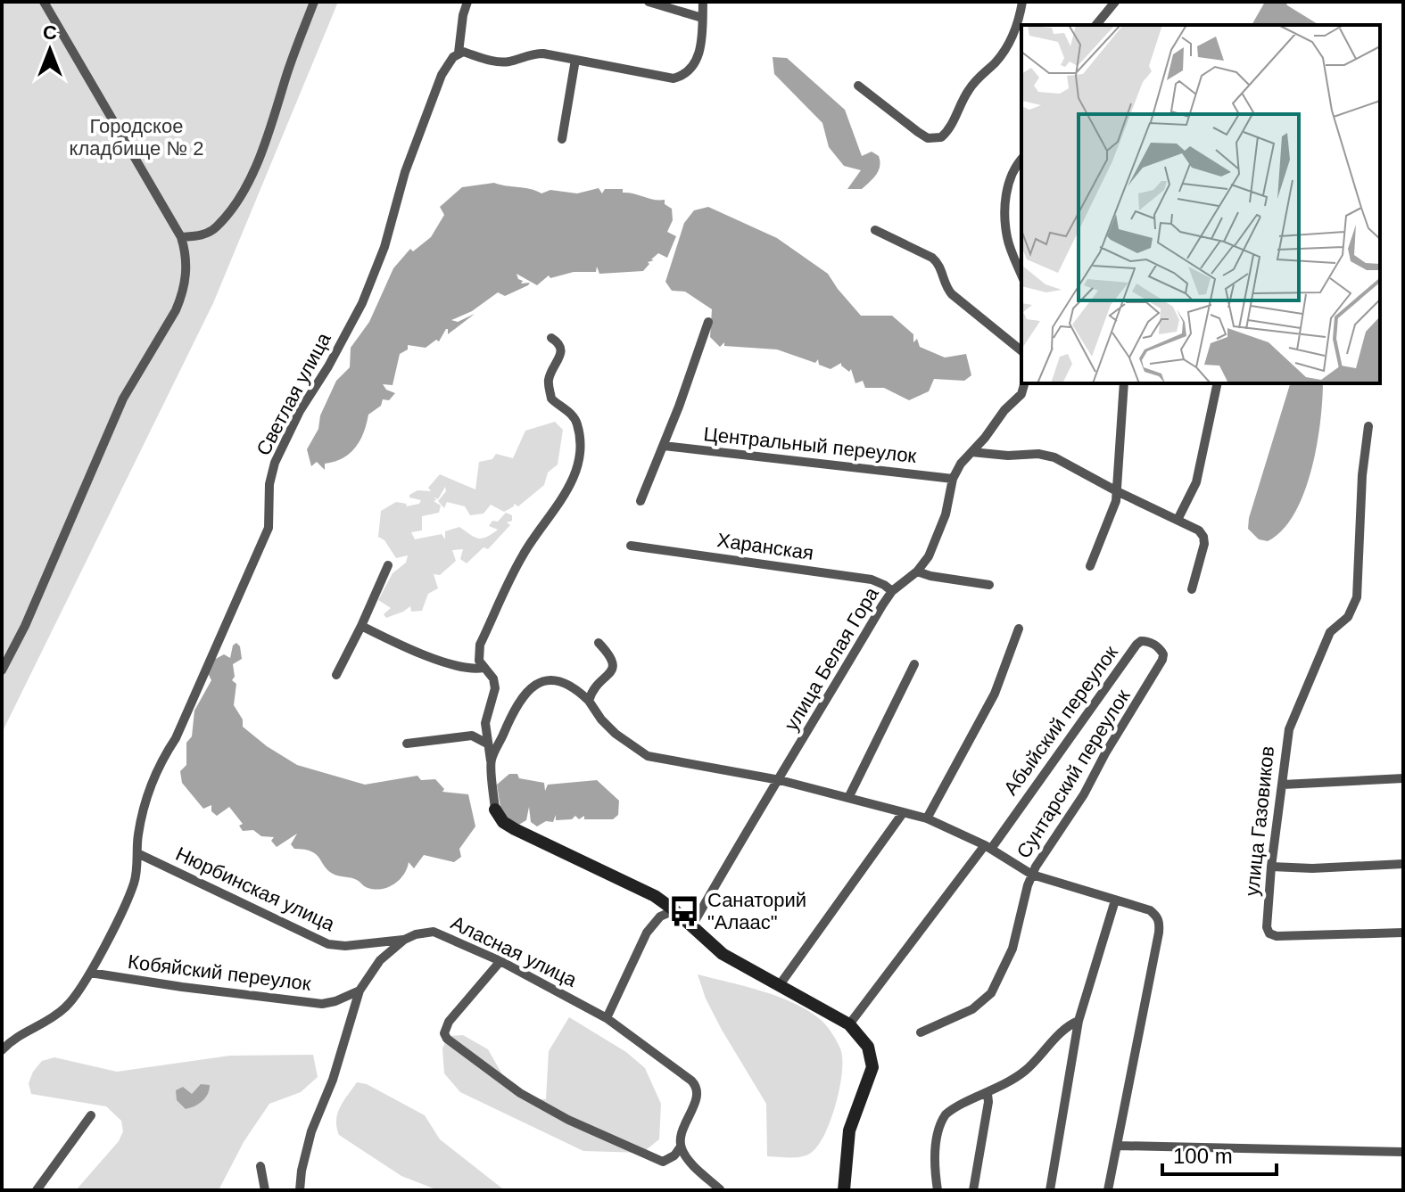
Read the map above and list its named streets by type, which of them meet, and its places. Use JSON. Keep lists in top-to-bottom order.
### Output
{
  "streets": {
    "street": [
      "Светлая улица",
      "Центральный переулок",
      "Харанская",
      "улица Белая Гора",
      "Абыйский переулок",
      "Сунтарский переулок",
      "улица Газовиков",
      "Нюрбинская улица",
      "Аласная улица",
      "Кобяйский переулок"
    ]
  },
  "crossings": [
    ["Светлая улица", "Нюрбинская улица"],
    ["Светлая улица", "Кобяйский переулок"],
    ["Центральный переулок", "улица Белая Гора"],
    ["Харанская", "улица Белая Гора"],
    ["Абыйский переулок", "Сунтарский переулок"],
    ["Нюрбинская улица", "Аласная улица"]
  ],
  "parks": ["Городское кладбище № 2"],
  "places": {
    "bus stop": ["Санаторий \"Алаас\""]
  },
  "scale_bar": "100 m",
  "north": "top"
}
